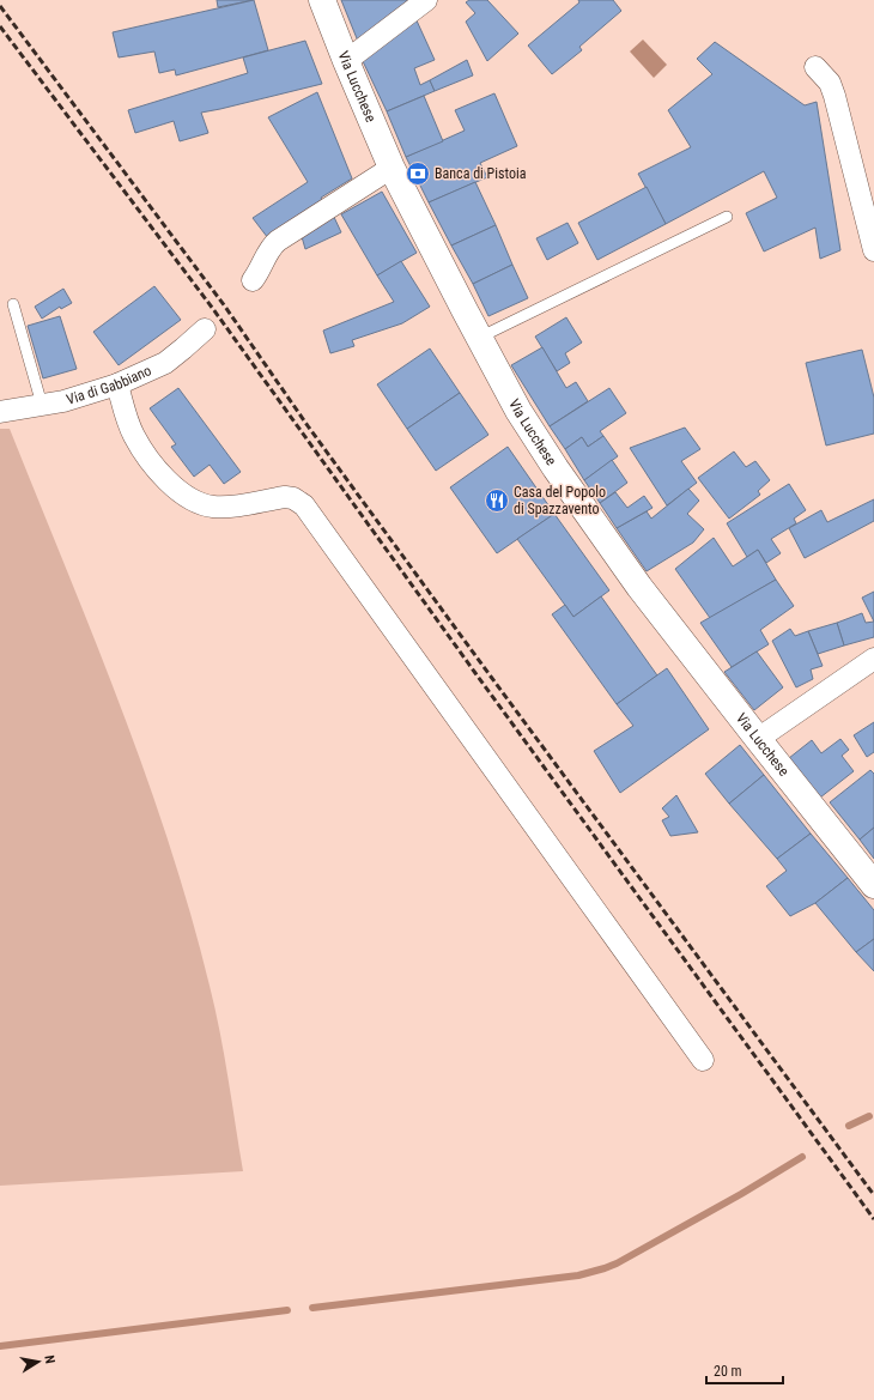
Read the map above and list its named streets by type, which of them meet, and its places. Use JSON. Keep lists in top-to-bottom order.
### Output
{
  "streets": {
    "street": ["Via Lucchese", "Via di Gabbiano"]
  },
  "places": {
    "bank": ["Banca di Pistoia"],
    "restaurant": ["Casa del Popolo di Spazzavento"]
  },
  "scale_bar": "20 m",
  "north": "right"
}
